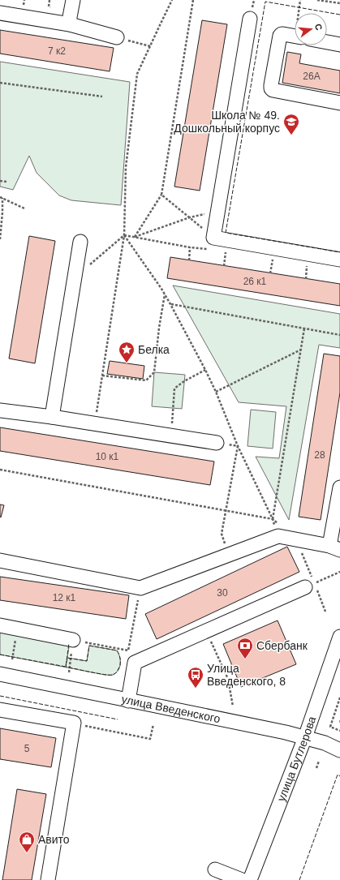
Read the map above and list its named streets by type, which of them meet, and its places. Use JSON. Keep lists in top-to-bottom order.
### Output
{
  "streets": {
    "street": ["улица Введенского", "улица Бутлерова"]
  },
  "crossings": [
    ["улица Введенского", "улица Бутлерова"]
  ],
  "places": {
    "school or university": ["Школа № 49. Дошкольный корпус"],
    "place": ["Белка"],
    "bank": ["Сбербанк"],
    "bus stop": ["Улица Введенского, 8"],
    "shop": ["Авито"]
  },
  "house_numbers": [
    "7 к2",
    "26А",
    "26 к1",
    "28",
    "10 к1",
    "30",
    "12 к1",
    "5"
  ],
  "north": "right"
}
